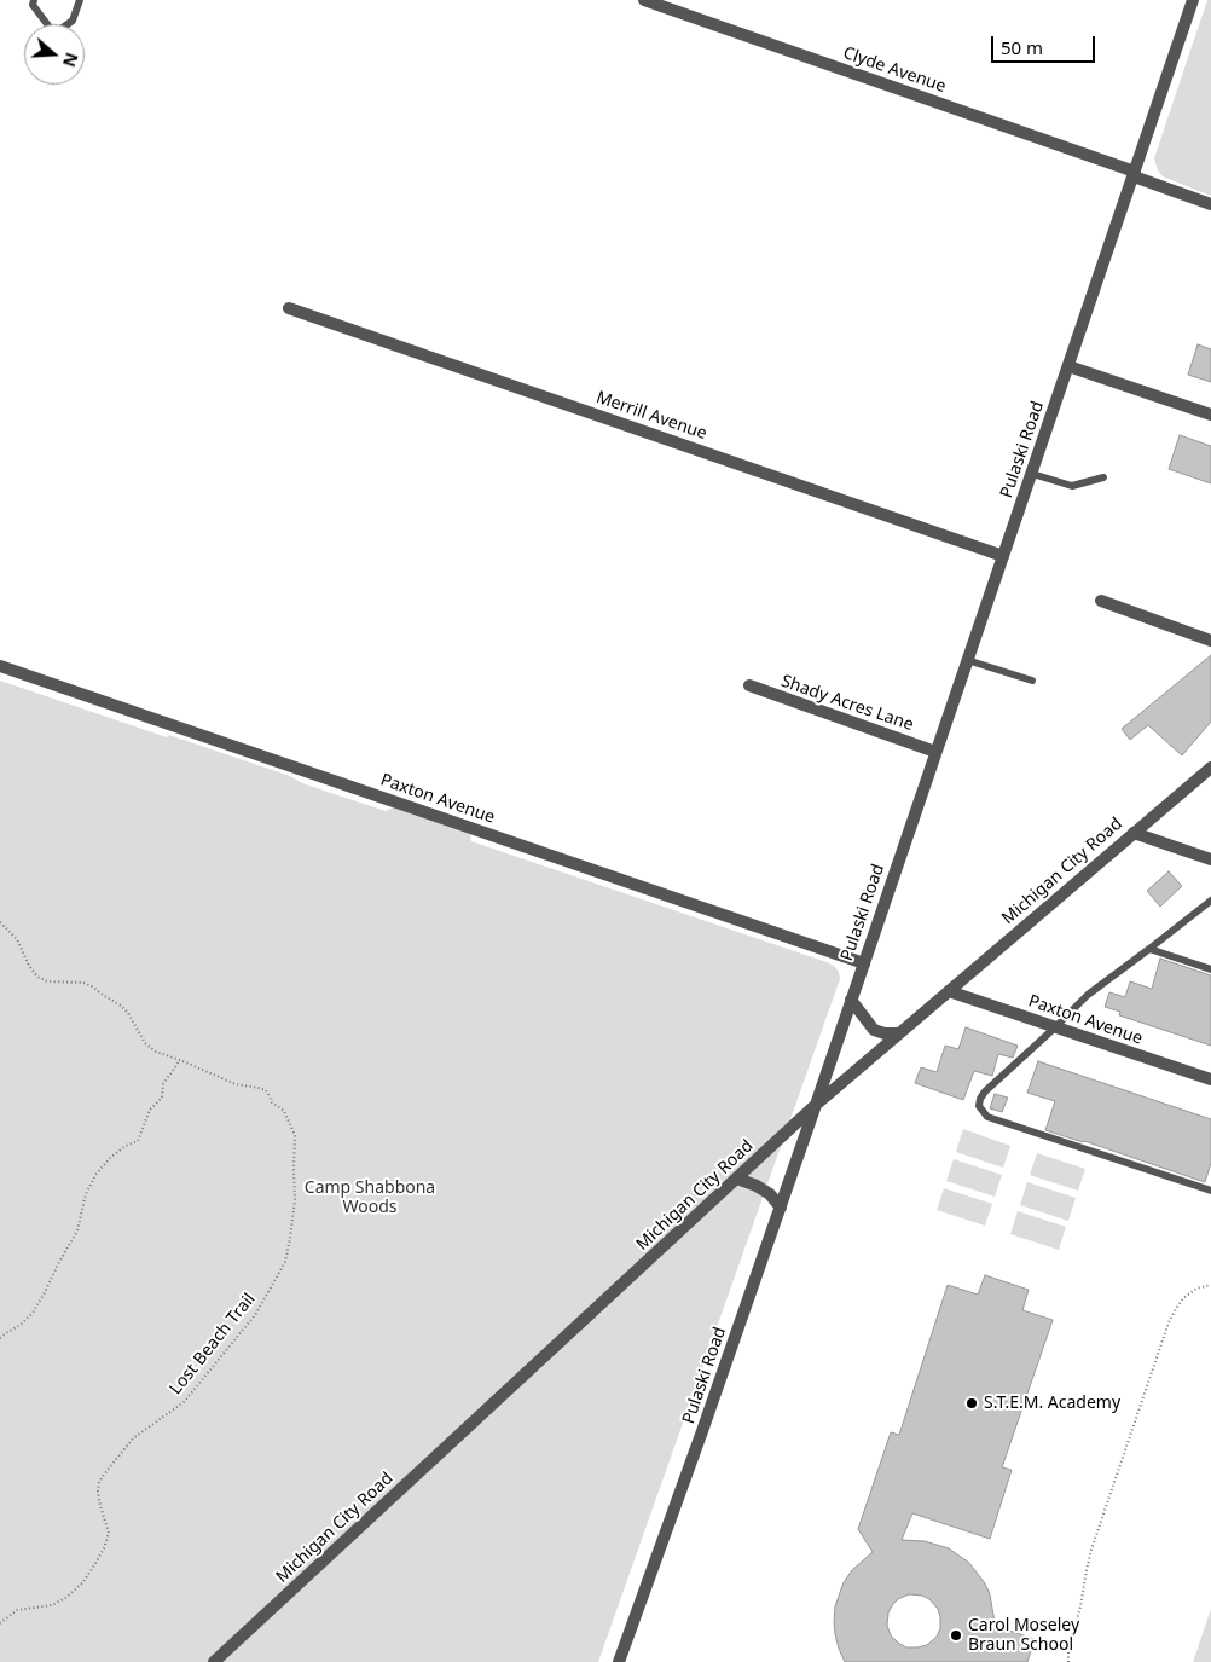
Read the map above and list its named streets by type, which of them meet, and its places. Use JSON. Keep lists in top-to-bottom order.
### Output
{
  "streets": {
    "street": [
      "Clyde Avenue",
      "Merrill Avenue",
      "Pulaski Road",
      "Shady Acres Lane",
      "Paxton Avenue",
      "Michigan City Road"
    ],
    "path": ["Lost Beach Trail"]
  },
  "crossings": [
    ["Clyde Avenue", "Pulaski Road"],
    ["Merrill Avenue", "Pulaski Road"],
    ["Pulaski Road", "Shady Acres Lane"],
    ["Pulaski Road", "Paxton Avenue"],
    ["Pulaski Road", "Michigan City Road"],
    ["Paxton Avenue", "Michigan City Road"]
  ],
  "parks": ["Camp Shabbona Woods"],
  "places": ["S.T.E.M. Academy", "Carol Moseley Braun School"],
  "scale_bar": "50 m",
  "north": "right"
}
